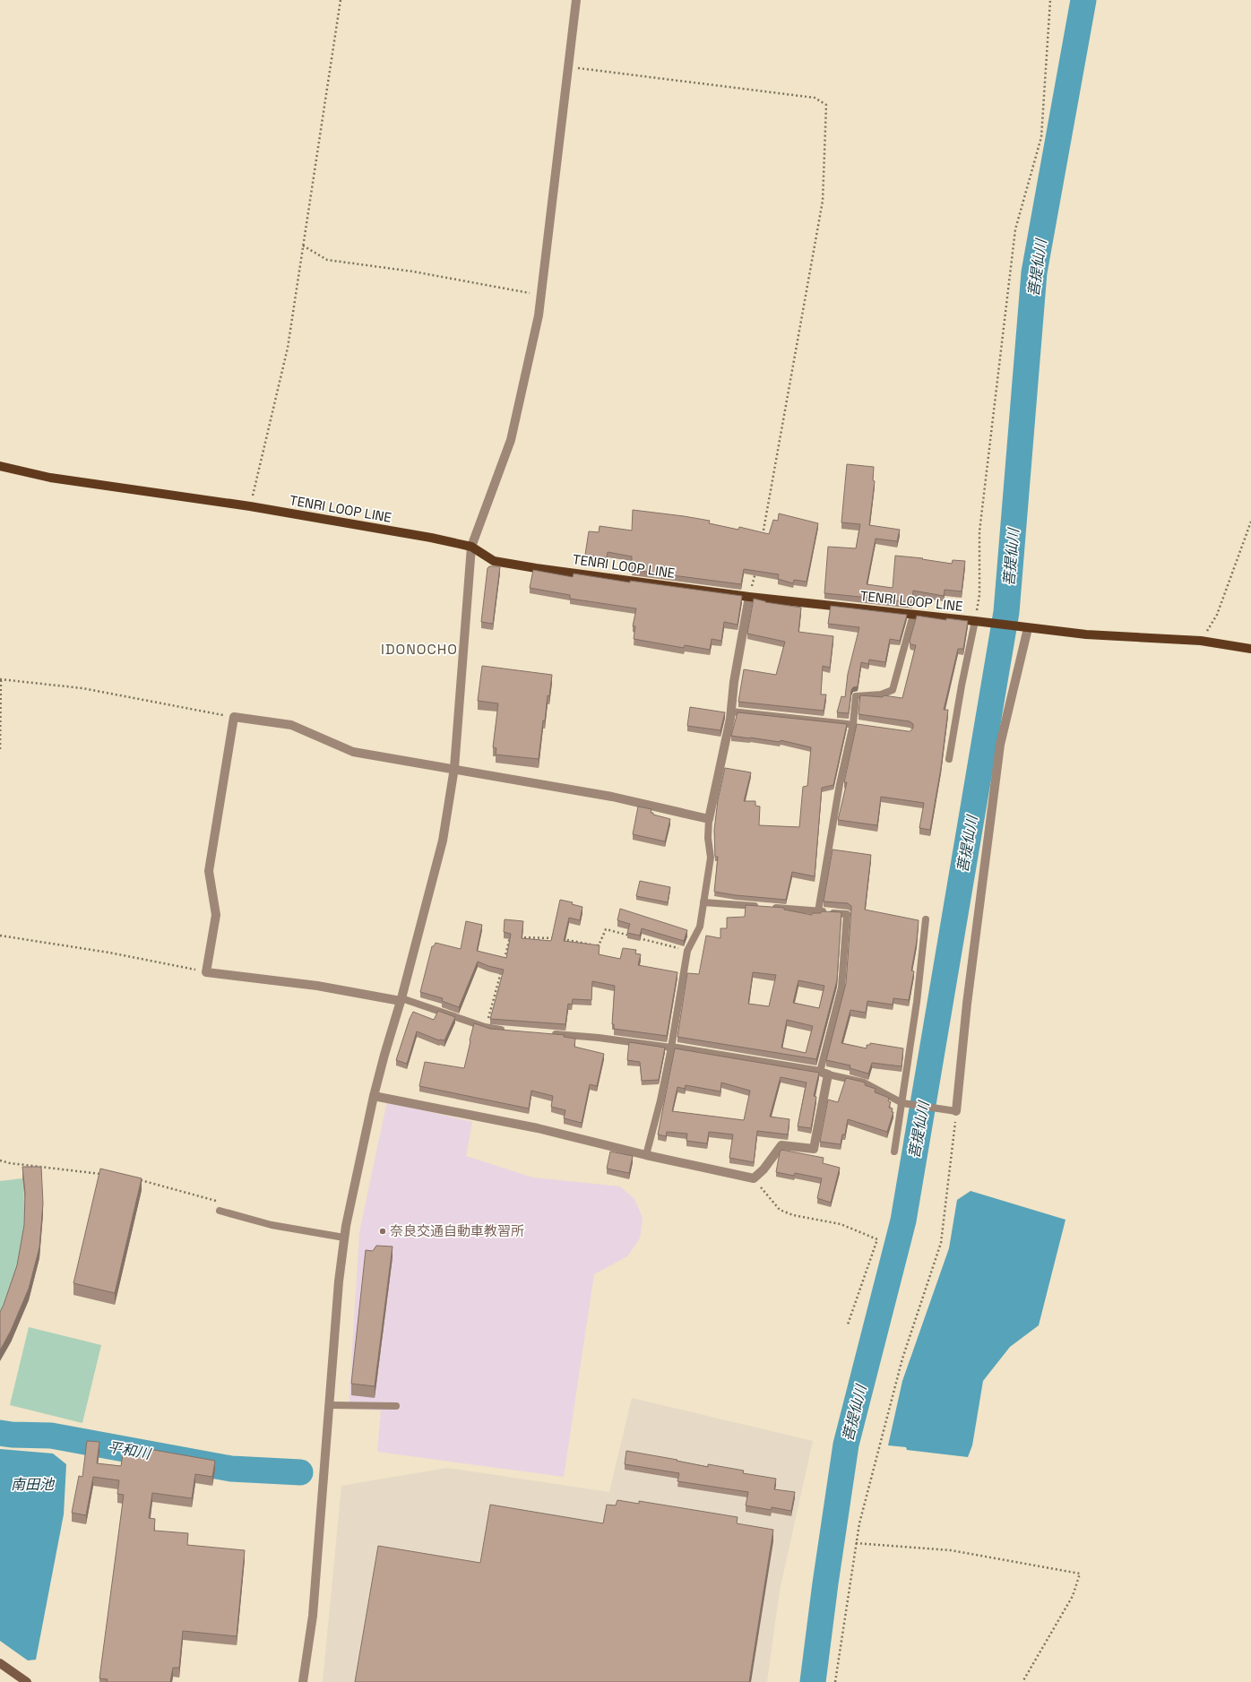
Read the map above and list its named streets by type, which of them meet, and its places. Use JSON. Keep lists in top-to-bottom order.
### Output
{
  "streets": {
    "main road": ["TENRI LOOP LINE"]
  },
  "districts": ["IDONOCHO"],
  "water": ["菩提仙川", "平和川", "南田池"],
  "places": ["奈良交通自動車教習所"]
}
